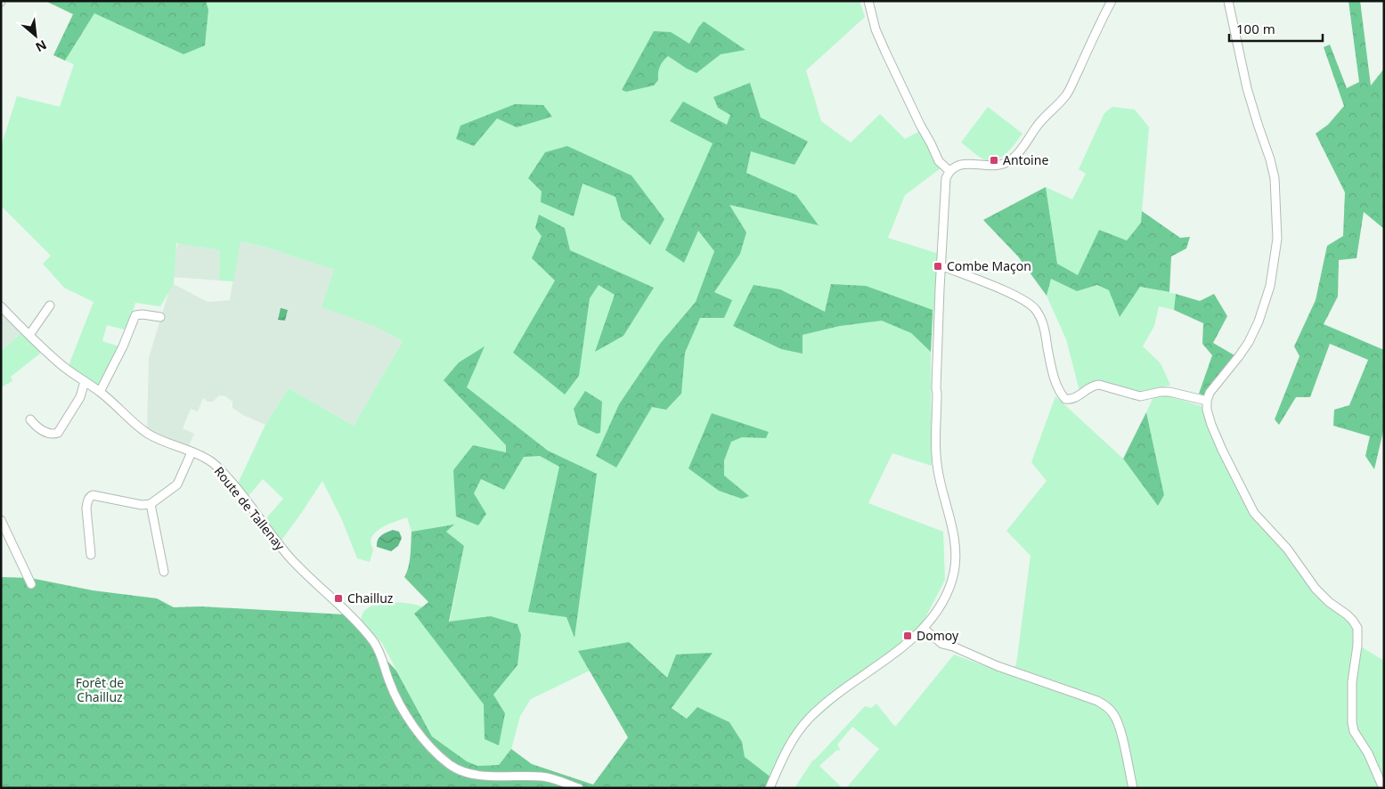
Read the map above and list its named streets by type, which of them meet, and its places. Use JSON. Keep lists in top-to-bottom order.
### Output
{
  "streets": {
    "street": ["Route de Tallenay"]
  },
  "parks": ["Forêt de Chailluz"],
  "places": {
    "transit": [
      "Antoine",
      "Combe Maçon",
      "Chailluz",
      "Domoy"
    ]
  },
  "scale_bar": "100 m",
  "north": "bottom right"
}
